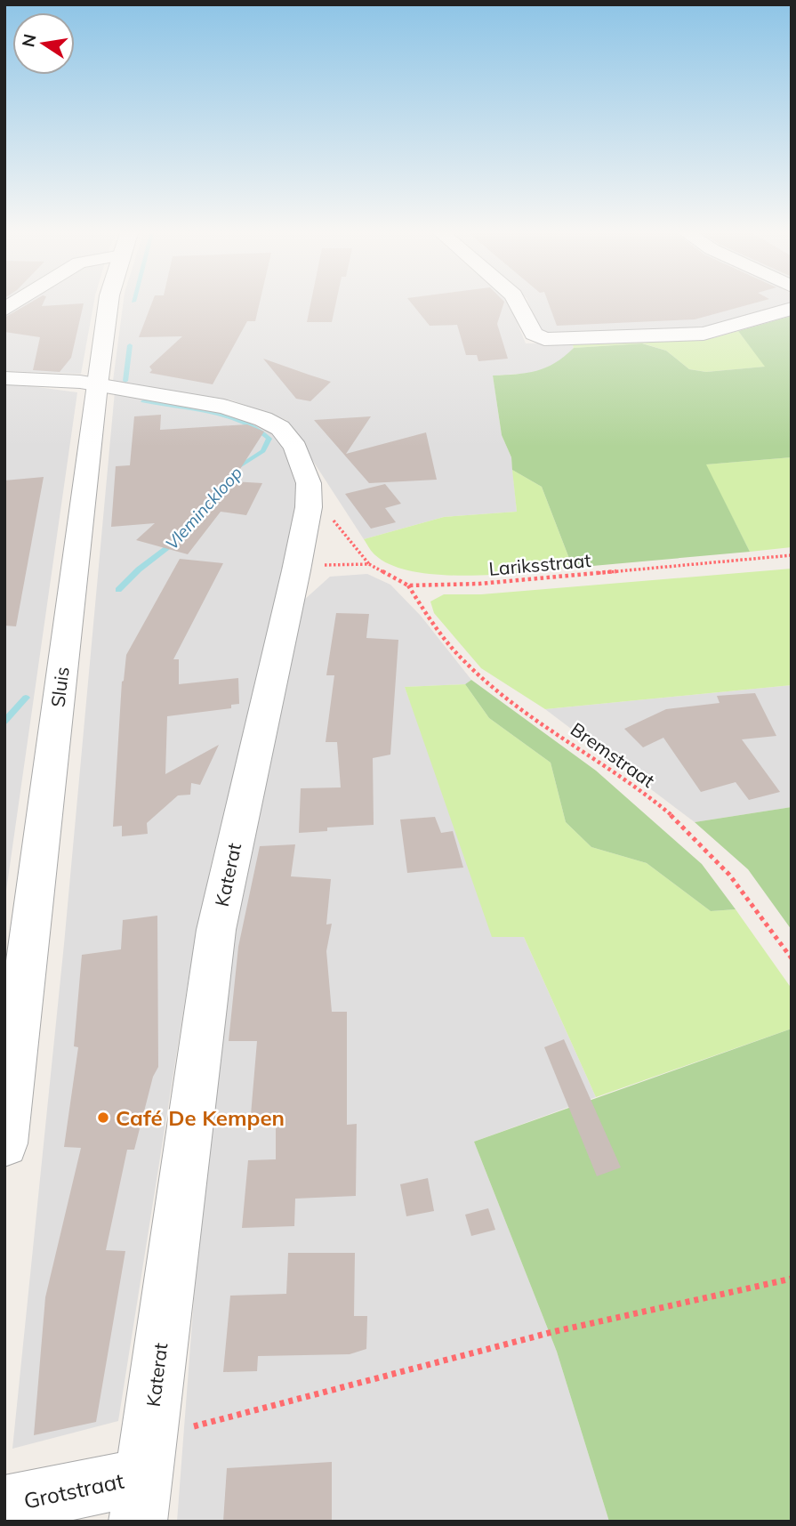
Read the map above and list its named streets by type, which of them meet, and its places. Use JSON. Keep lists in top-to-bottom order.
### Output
{
  "streets": {
    "street": ["Sluis", "Katerat", "Grotstraat"],
    "path": ["Lariksstraat", "Bremstraat"]
  },
  "crossings": [
    ["Lariksstraat", "Bremstraat"],
    ["Lariksstraat", "Katerat"],
    ["Sluis", "Katerat"],
    ["Katerat", "Grotstraat"]
  ],
  "water": ["Vleminckloop"],
  "places": ["Café De Kempen"],
  "north": "left"
}
